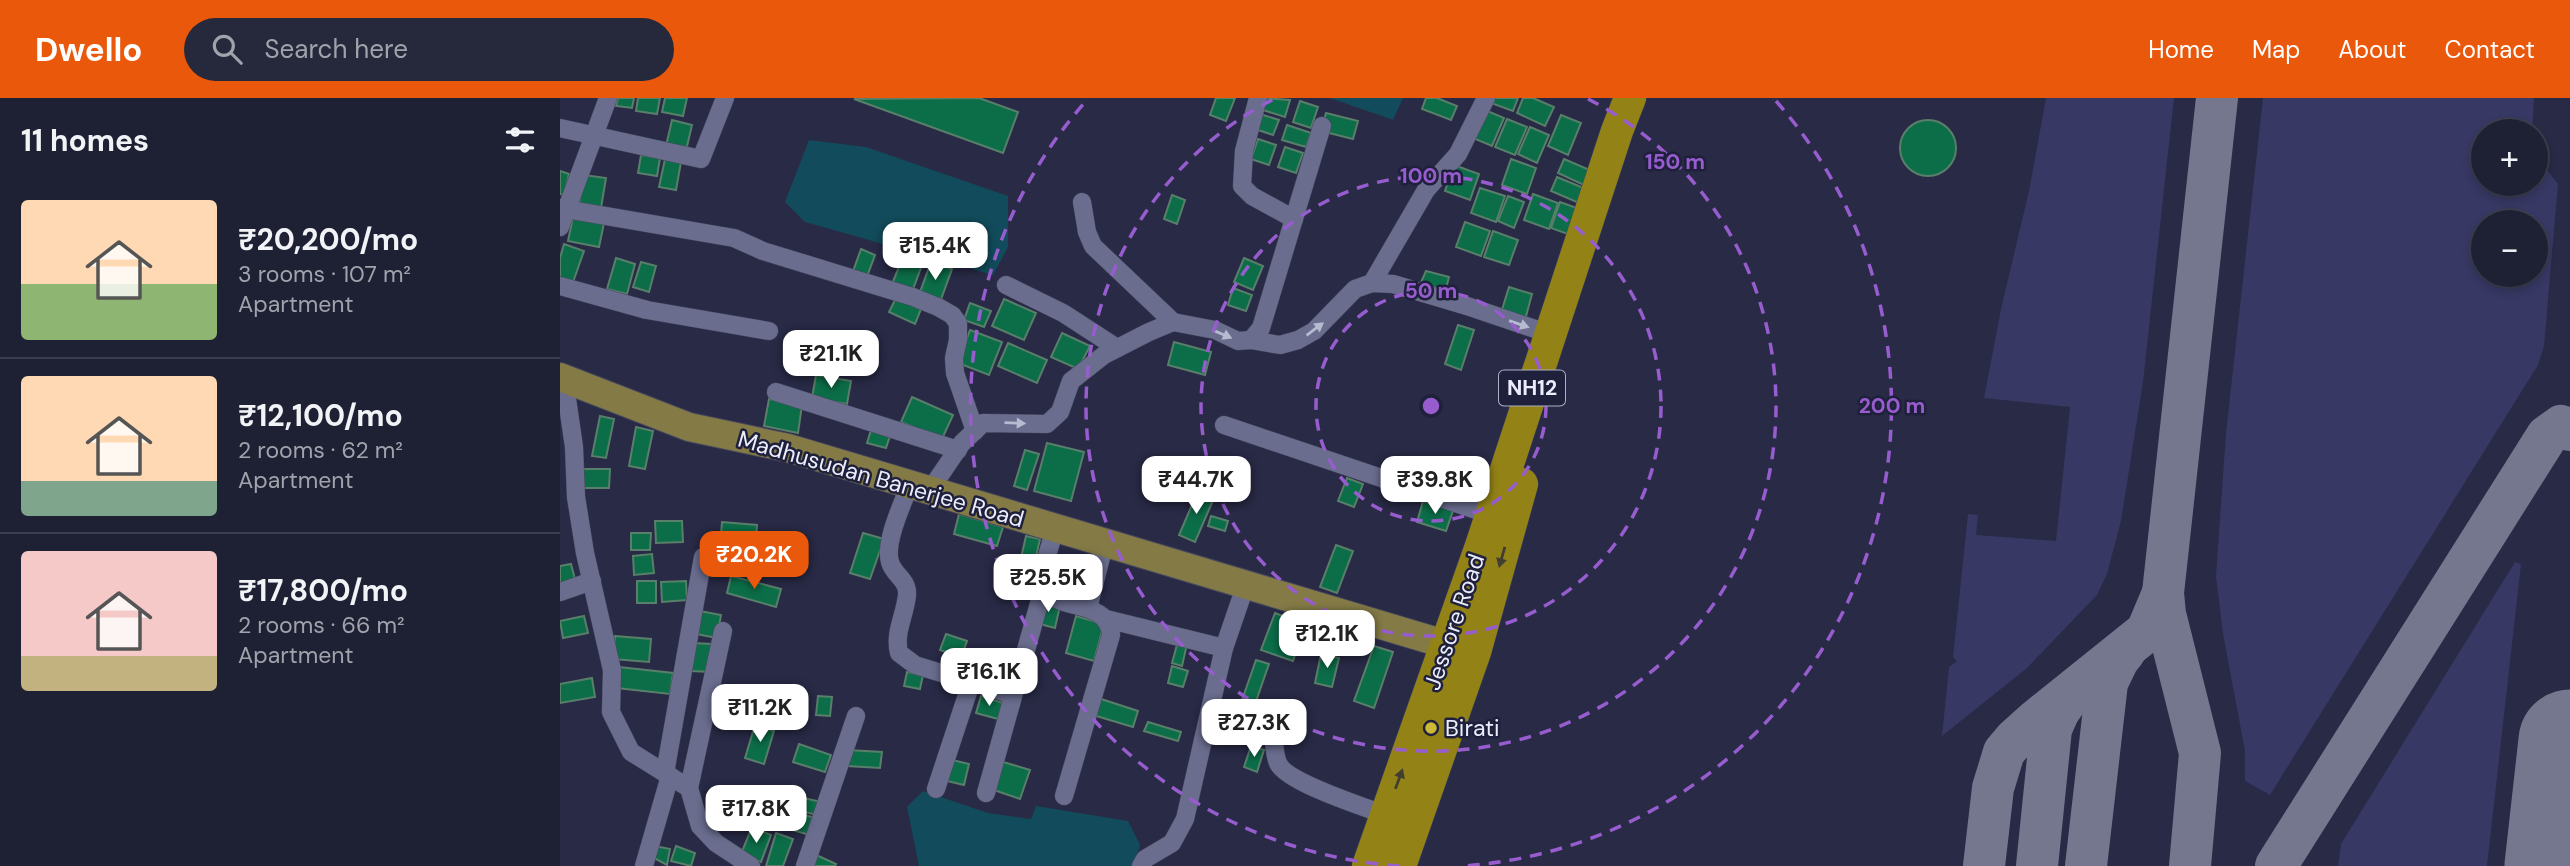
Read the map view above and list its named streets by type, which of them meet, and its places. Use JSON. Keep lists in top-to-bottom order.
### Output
{
  "streets": {
    "highway": ["NH12", "Jessore Road"],
    "main road": ["Madhusudan Banerjee Road"]
  },
  "crossings": [
    ["NH12", "Madhusudan Banerjee Road"],
    ["NH12", "Jessore Road"],
    ["Madhusudan Banerjee Road", "Jessore Road"]
  ],
  "places": ["Birati"],
  "page": {
    "header": "Dwello",
    "search": "Search here",
    "nav": [
      "Home",
      "Map",
      "About",
      "Contact"
    ],
    "heading": "11 homes",
    "map_buttons": ["+", "−"],
    "list": [
      {
        "name": "₹20,200/mo",
        "note": "3 rooms · 107 m² · Apartment"
      },
      {
        "name": "₹12,100/mo",
        "note": "2 rooms · 62 m² · Apartment"
      },
      {
        "name": "₹17,800/mo",
        "note": "2 rooms · 66 m² · Apartment"
      }
    ],
    "price": [
      "₹15.4K",
      "₹21.1K",
      "₹44.7K",
      "₹39.8K",
      "₹20.2K",
      "₹25.5K",
      "₹12.1K",
      "₹16.1K",
      "₹11.2K",
      "₹27.3K",
      "₹17.8K"
    ]
  },
  "rings": [
    "150 m",
    "100 m",
    "50 m",
    "200 m"
  ]
}
